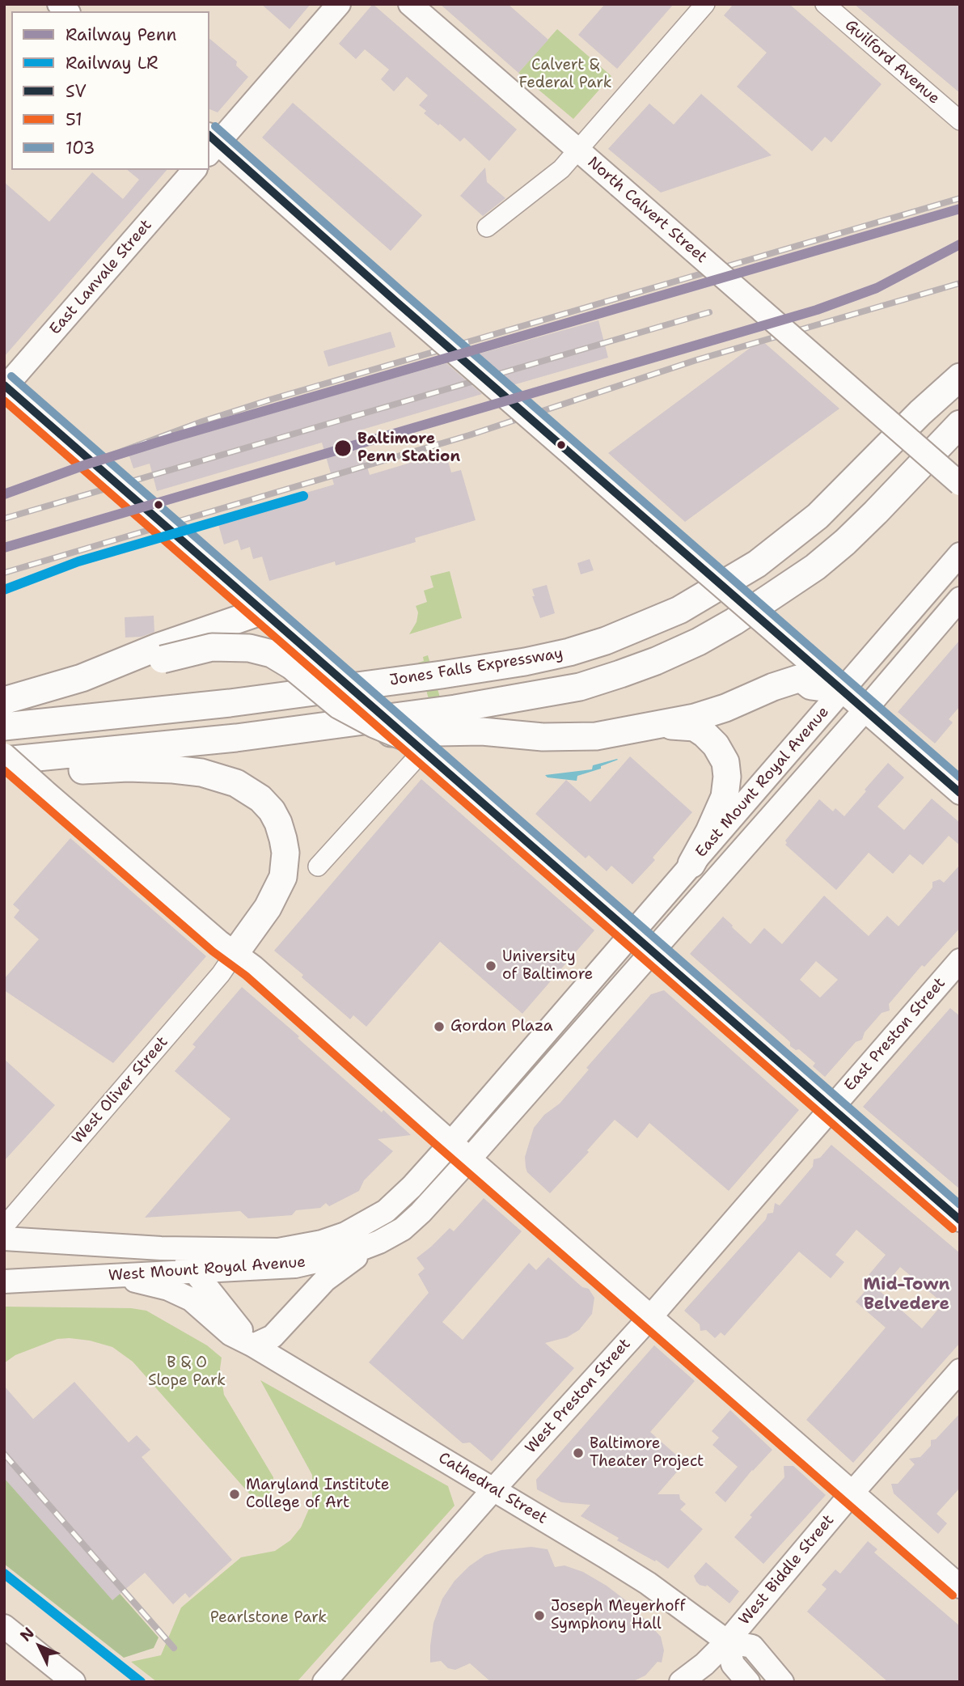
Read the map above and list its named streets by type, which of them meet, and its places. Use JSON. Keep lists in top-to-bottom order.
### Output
{
  "streets": {
    "highway": ["Jones Falls Expressway"],
    "main road": [
      "North Calvert Street",
      "East Lanvale Street",
      "East Mount Royal Avenue",
      "East Preston Street",
      "West Mount Royal Avenue",
      "West Preston Street",
      "Cathedral Street",
      "West Biddle Street"
    ],
    "street": ["Guilford Avenue", "West Oliver Street"]
  },
  "crossings": [
    ["East Mount Royal Avenue", "West Mount Royal Avenue"],
    ["East Preston Street", "West Preston Street"],
    ["West Mount Royal Avenue", "Cathedral Street"],
    ["West Preston Street", "Cathedral Street"],
    ["Cathedral Street", "West Biddle Street"]
  ],
  "districts": ["Mid-Town Belvedere"],
  "parks": ["Calvert & Federal Park", "B & O Slope Park", "Pearlstone Park"],
  "places": [
    "Baltimore Penn Station",
    "University of Baltimore",
    "Gordon Plaza",
    "Baltimore Theater Project",
    "Maryland Institute College of Art",
    "Joseph Meyerhoff Symphony Hall"
  ],
  "lines": [
    "transit line 103",
    "transit line SV",
    "rail line Penn",
    "transit line 51",
    "rail line LR"
  ],
  "legend": [
    "Railway Penn",
    "Railway LR",
    "SV",
    "51",
    "103"
  ],
  "north": "top left"
}
